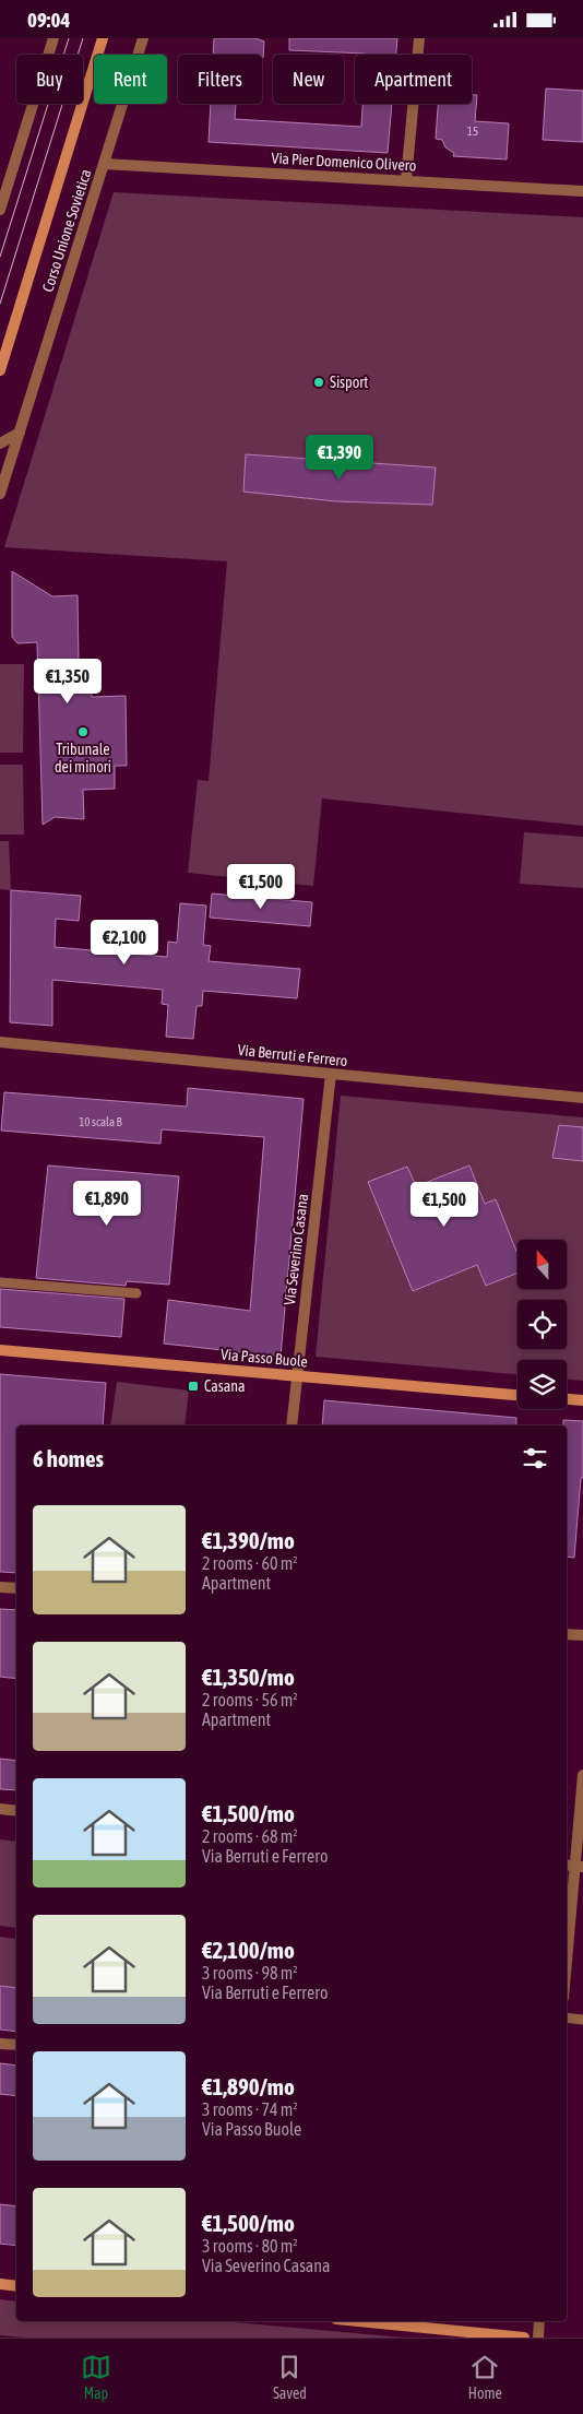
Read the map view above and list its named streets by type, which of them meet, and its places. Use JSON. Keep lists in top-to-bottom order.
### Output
{
  "streets": {
    "main road": ["Corso Unione Sovietica", "Via Passo Buole"],
    "street": ["Via Pier Domenico Olivero", "Via Berruti e Ferrero", "Via Severino Casana"]
  },
  "crossings": [
    ["Via Pier Domenico Olivero", "Corso Unione Sovietica"],
    ["Via Berruti e Ferrero", "Via Severino Casana"],
    ["Via Severino Casana", "Via Passo Buole"]
  ],
  "places": {
    "other": ["Sisport", "Tribunale dei minori"],
    "transit": ["Casana"]
  },
  "house_numbers": ["15", "10 scala B"],
  "north": "top",
  "page": {
    "status": "09:04",
    "chip": [
      "Buy",
      "Rent",
      "Filters",
      "New",
      "Apartment"
    ],
    "price": [
      "€1,390",
      "€1,350",
      "€1,500",
      "€2,100",
      "€1,890",
      "€1,500"
    ],
    "heading": "6 homes",
    "list": [
      {
        "name": "€1,390/mo",
        "note": "2 rooms · 60 m² · Apartment"
      },
      {
        "name": "€1,350/mo",
        "note": "2 rooms · 56 m² · Apartment"
      },
      {
        "name": "€1,500/mo",
        "note": "2 rooms · 68 m² · Via Berruti e Ferrero"
      },
      {
        "name": "€2,100/mo",
        "note": "3 rooms · 98 m² · Via Berruti e Ferrero"
      },
      {
        "name": "€1,890/mo",
        "note": "3 rooms · 74 m² · Via Passo Buole"
      },
      {
        "name": "€1,500/mo",
        "note": "3 rooms · 80 m² · Via Severino Casana"
      }
    ],
    "tabs": ["Map", "Saved", "Home"]
  }
}
